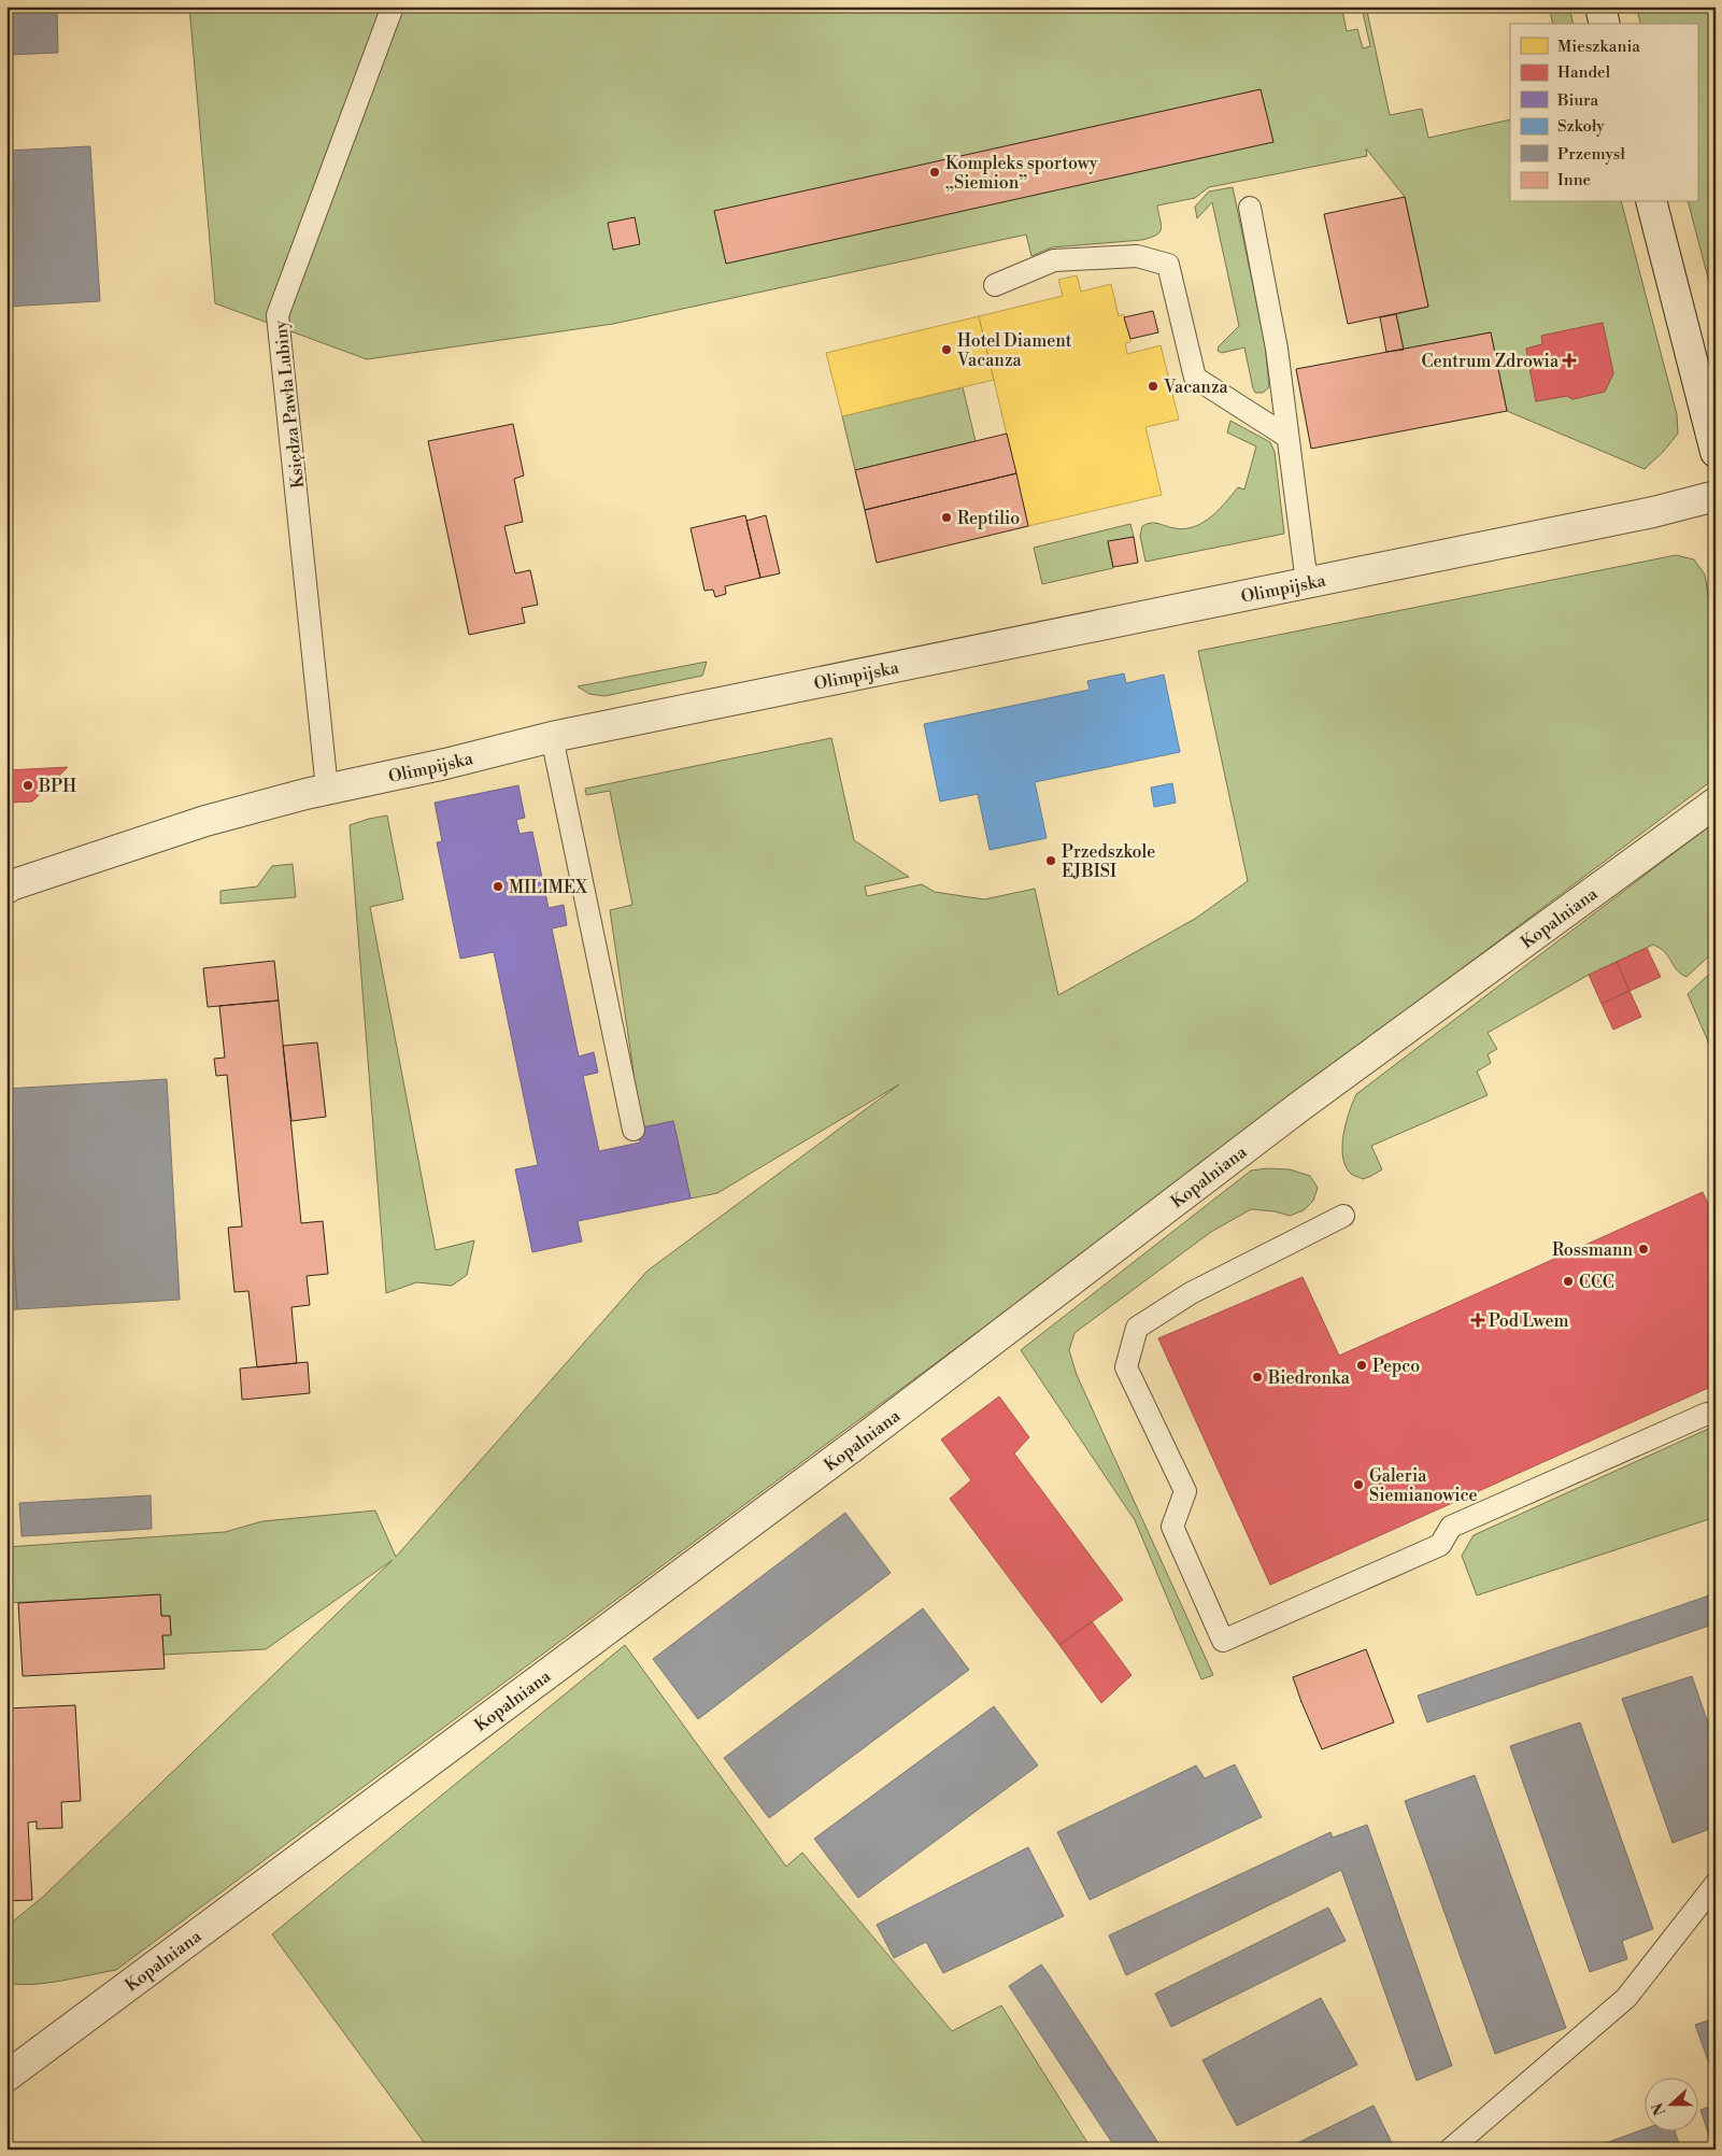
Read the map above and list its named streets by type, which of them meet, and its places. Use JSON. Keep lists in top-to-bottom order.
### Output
{
  "streets": {
    "street": ["Olimpijska", "Kopalniana"],
    "lane": ["Księdza Pawła Lubiny"]
  },
  "crossings": [
    ["Księdza Pawła Lubiny", "Olimpijska"]
  ],
  "places": {
    "other": [
      "Kompleks sportowy „Siemion”",
      "Hotel Diament Vacanza",
      "Vacanza",
      "Reptilio",
      "BPH",
      "Przedszkole EJBISI",
      "MILIMEX",
      "Rossmann",
      "CCC",
      "Pepco",
      "Biedronka",
      "Galeria Siemianowice"
    ],
    "health": ["Centrum Zdrowia", "Pod Lwem"]
  },
  "legend": [
    "Mieszkania",
    "Handel",
    "Biura",
    "Szkoły",
    "Przemysł",
    "Inne"
  ],
  "north": "left"
}
